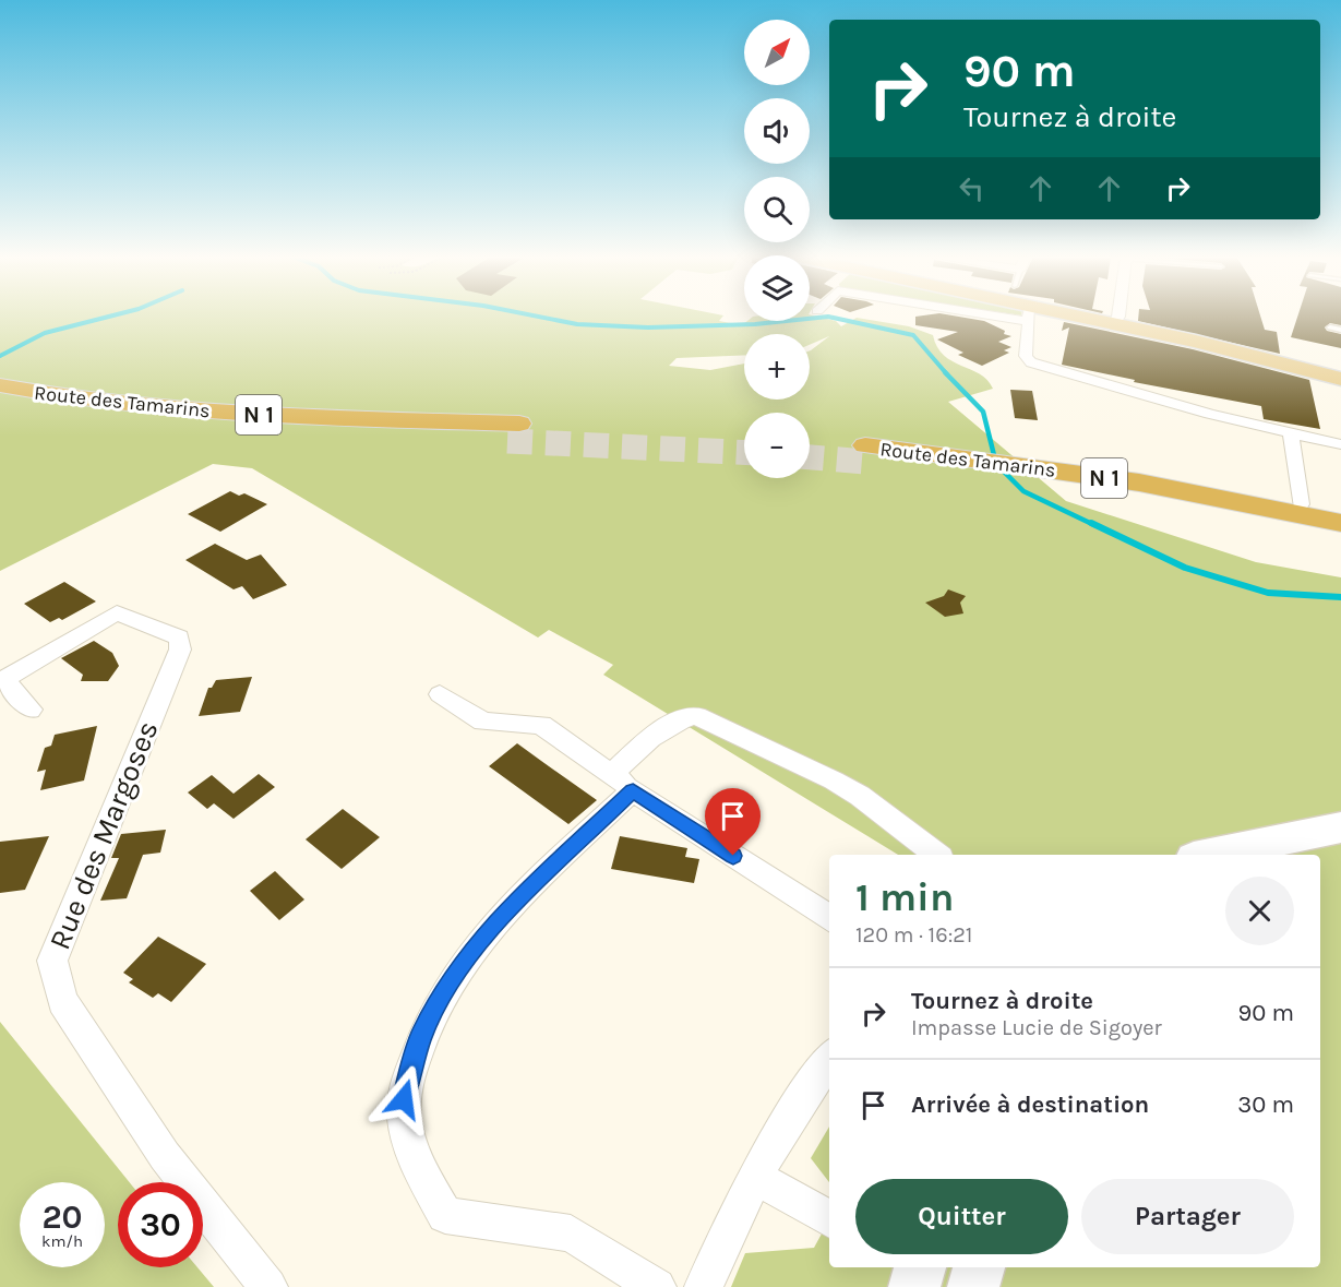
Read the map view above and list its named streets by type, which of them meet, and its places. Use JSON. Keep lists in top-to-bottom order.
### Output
{
  "streets": {
    "highway": ["Route des Tamarins", "N 1"],
    "street": ["Rue des Margoses"]
  },
  "north": "top right",
  "page": {
    "map_buttons": ["+", "−"],
    "turn": ["90 m", "Tournez à droite"],
    "heading": ["1 min", "120 m · 16:21"],
    "list": [
      {
        "name": "Tournez à droite",
        "note": "Impasse Lucie de Sigoyer",
        "value": "90 m"
      },
      {
        "name": "Arrivée à destination",
        "value": "30 m"
      }
    ],
    "buttons": ["Quitter", "Partager"],
    "speed": "20 km/h",
    "limit": "30"
  }
}
